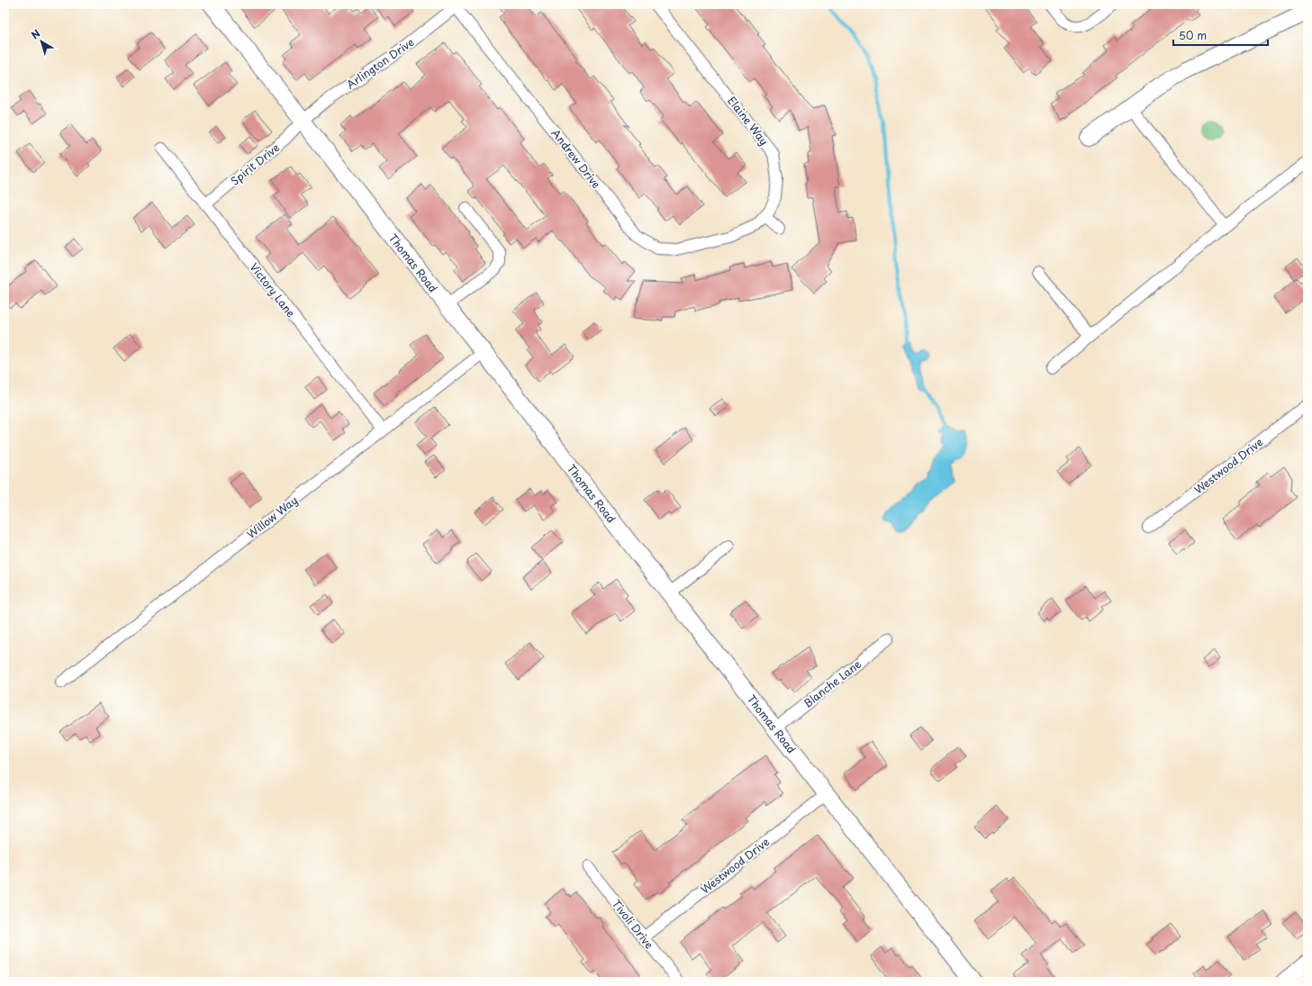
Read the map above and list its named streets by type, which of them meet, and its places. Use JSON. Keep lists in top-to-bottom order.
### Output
{
  "streets": {
    "street": [
      "Arlington Drive",
      "Elaine Way",
      "Andrew Drive",
      "Spirit Drive",
      "Thomas Road",
      "Victory Lane",
      "Westwood Drive",
      "Willow Way",
      "Blanche Lane",
      "Tivoli Drive"
    ]
  },
  "crossings": [
    ["Arlington Drive", "Andrew Drive"],
    ["Arlington Drive", "Spirit Drive"],
    ["Arlington Drive", "Thomas Road"],
    ["Elaine Way", "Andrew Drive"],
    ["Spirit Drive", "Thomas Road"],
    ["Spirit Drive", "Victory Lane"],
    ["Thomas Road", "Westwood Drive"],
    ["Thomas Road", "Willow Way"],
    ["Thomas Road", "Blanche Lane"],
    ["Victory Lane", "Willow Way"],
    ["Westwood Drive", "Tivoli Drive"]
  ],
  "scale_bar": "50 m",
  "north": "top left"
}
